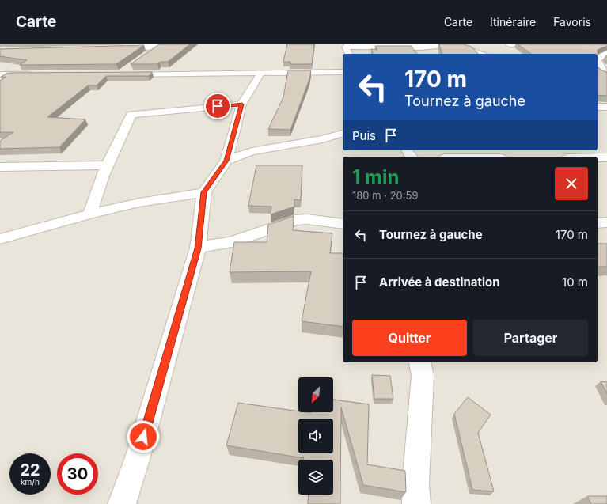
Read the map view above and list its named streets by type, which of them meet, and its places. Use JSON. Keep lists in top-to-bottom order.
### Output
{
  "north": "bottom left",
  "page": {
    "header": "Carte",
    "nav": ["Carte", "Itinéraire", "Favoris"],
    "turn": ["170 m", "Tournez à gauche"],
    "then": "Puis",
    "heading": ["1 min", "180 m · 20:59"],
    "list": [
      {
        "name": "Tournez à gauche",
        "value": "170 m"
      },
      {
        "name": "Arrivée à destination",
        "value": "10 m"
      }
    ],
    "buttons": ["Quitter", "Partager"],
    "speed": "22 km/h",
    "limit": "30"
  }
}
